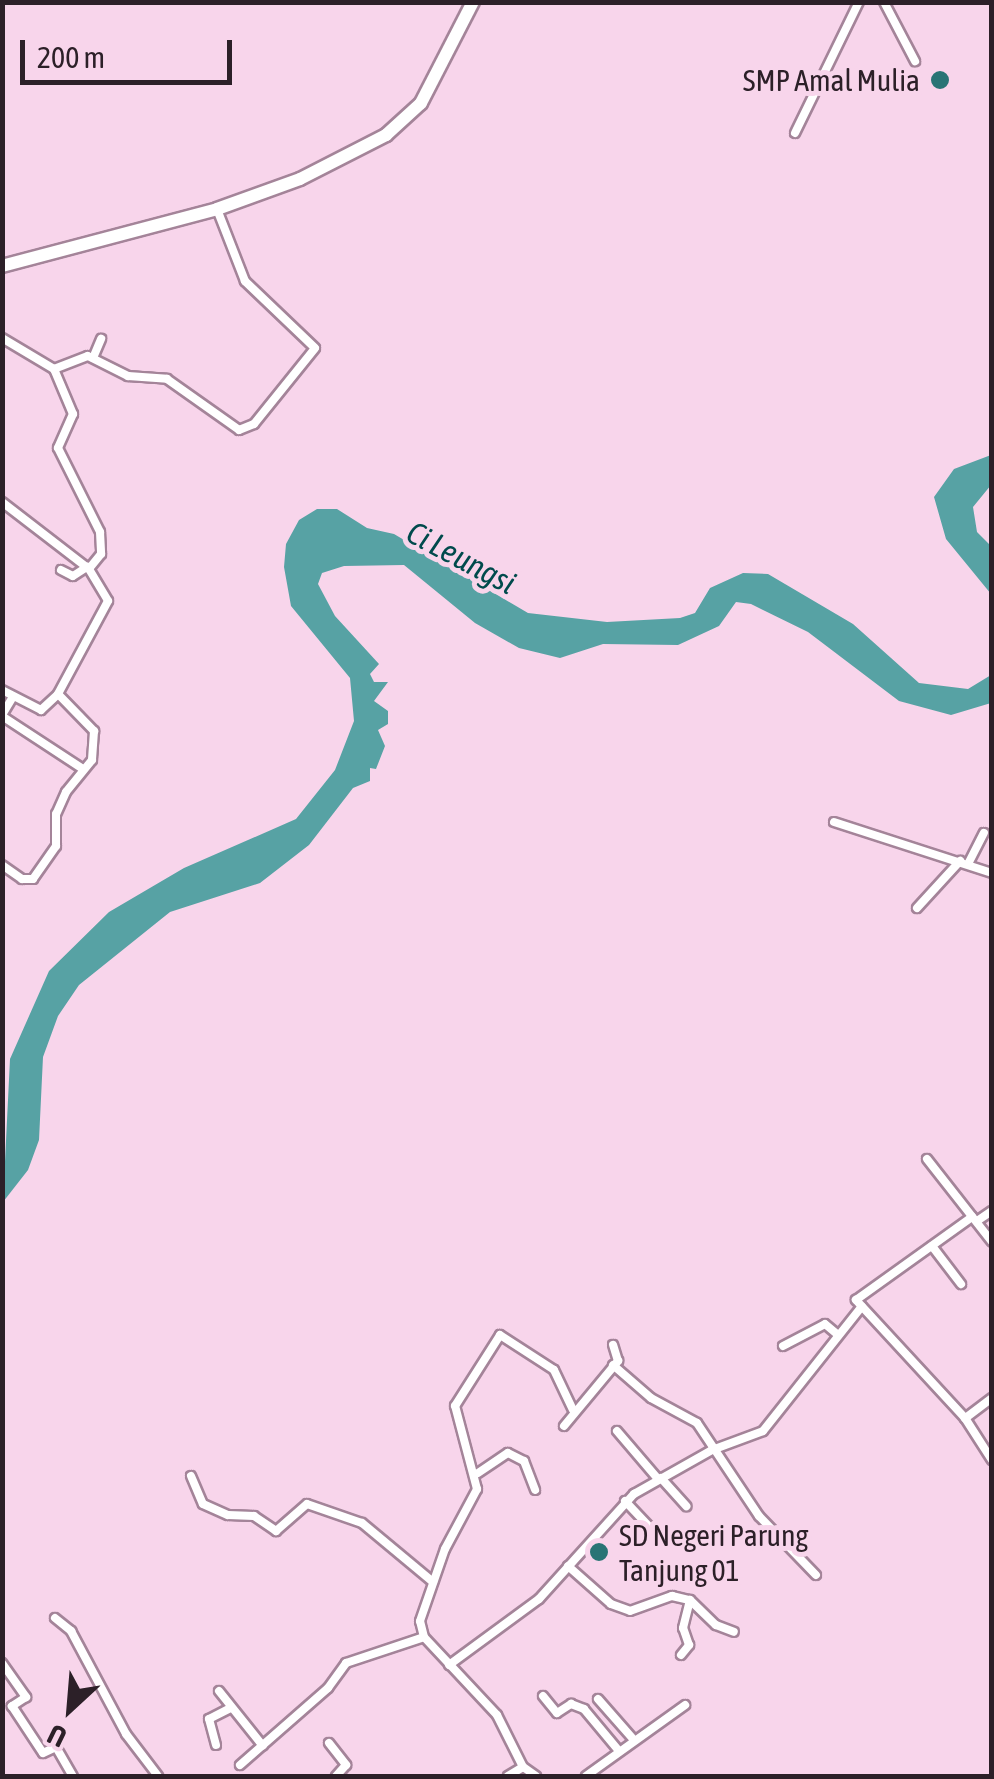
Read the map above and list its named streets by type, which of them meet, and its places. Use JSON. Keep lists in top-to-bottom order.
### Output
{
  "water": ["Ci Leungsi"],
  "places": ["SMP Amal Mulia", "SD Negeri Parung Tanjung 01"],
  "scale_bar": "200 m",
  "north": "bottom left"
}
